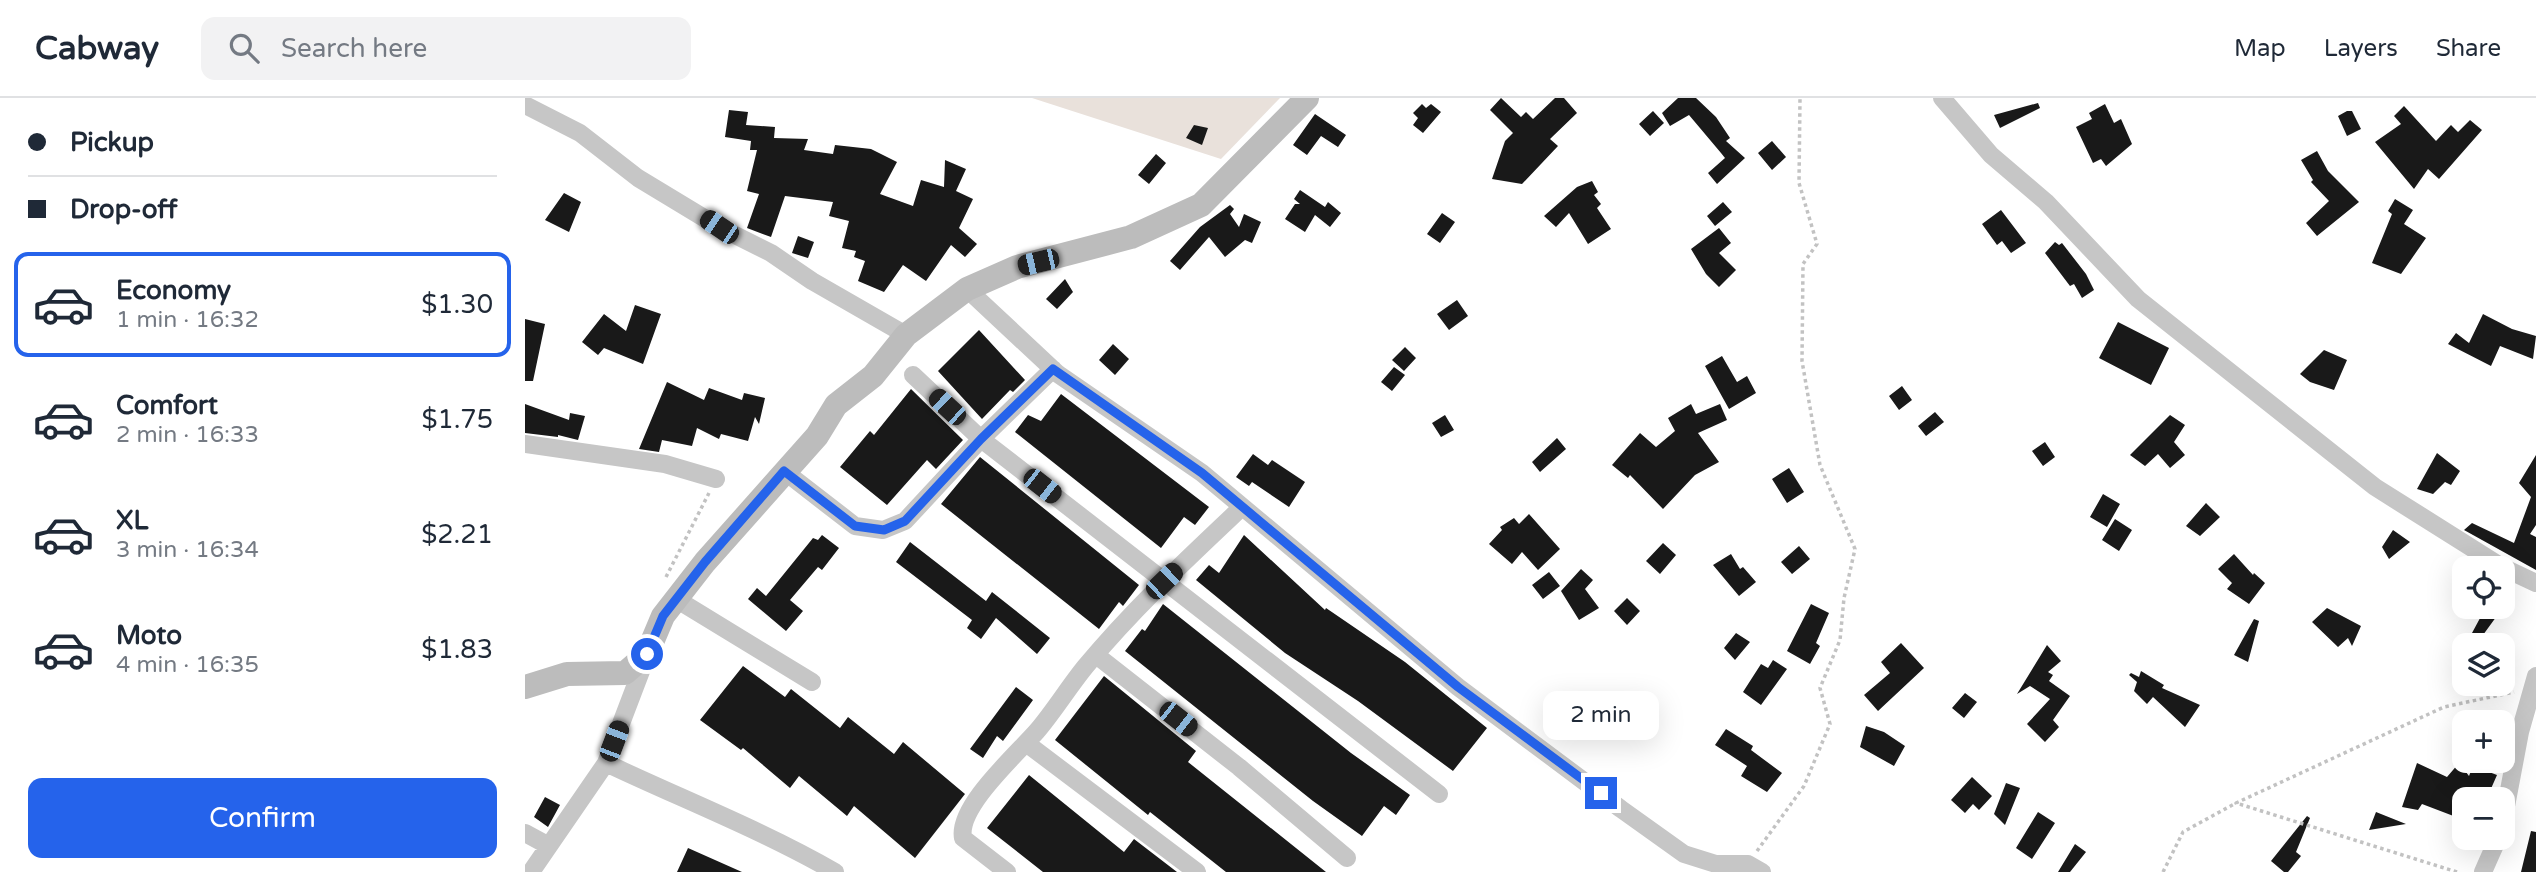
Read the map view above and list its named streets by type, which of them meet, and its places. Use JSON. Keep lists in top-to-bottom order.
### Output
{
  "page": {
    "header": "Cabway",
    "search": "Search here",
    "nav": ["Map", "Layers", "Share"],
    "banner": ["Pickup", "Drop-off"],
    "list": [
      {
        "name": "Economy",
        "note": "1 min · 16:32",
        "value": "$1.30"
      },
      {
        "name": "Comfort",
        "note": "2 min · 16:33",
        "value": "$1.75"
      },
      {
        "name": "XL",
        "note": "3 min · 16:34",
        "value": "$2.21"
      },
      {
        "name": "Moto",
        "note": "4 min · 16:35",
        "value": "$1.83"
      }
    ],
    "map_buttons": ["+", "−"],
    "bubble": "2 min",
    "buttons": "Confirm"
  }
}
